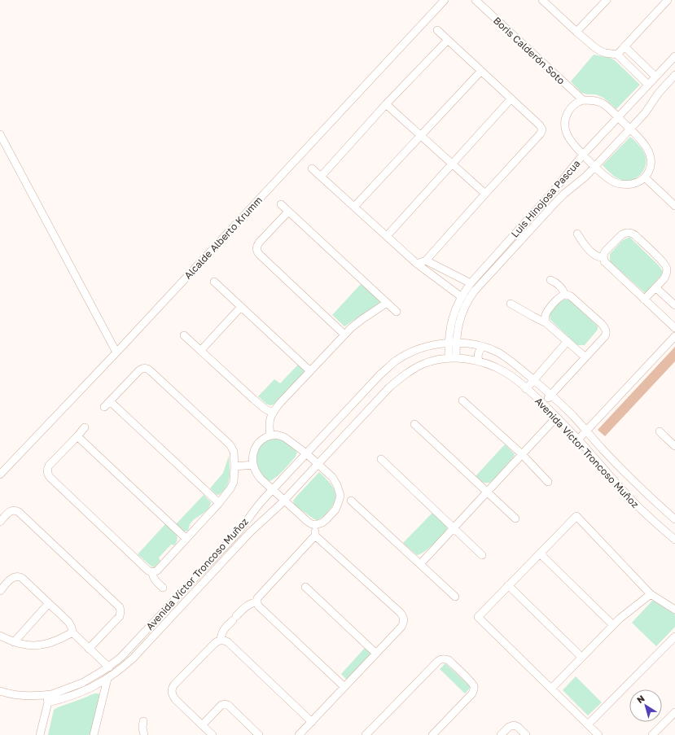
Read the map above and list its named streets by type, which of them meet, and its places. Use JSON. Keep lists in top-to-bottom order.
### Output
{
  "streets": {
    "street": [
      "Boris Calderón Soto",
      "Luis Hinojosa Pascua",
      "Alcalde Alberto Krumm",
      "Avenida Víctor Troncoso Muñoz"
    ]
  },
  "crossings": [
    ["Luis Hinojosa Pascua", "Avenida Víctor Troncoso Muñoz"]
  ],
  "north": "top left"
}
